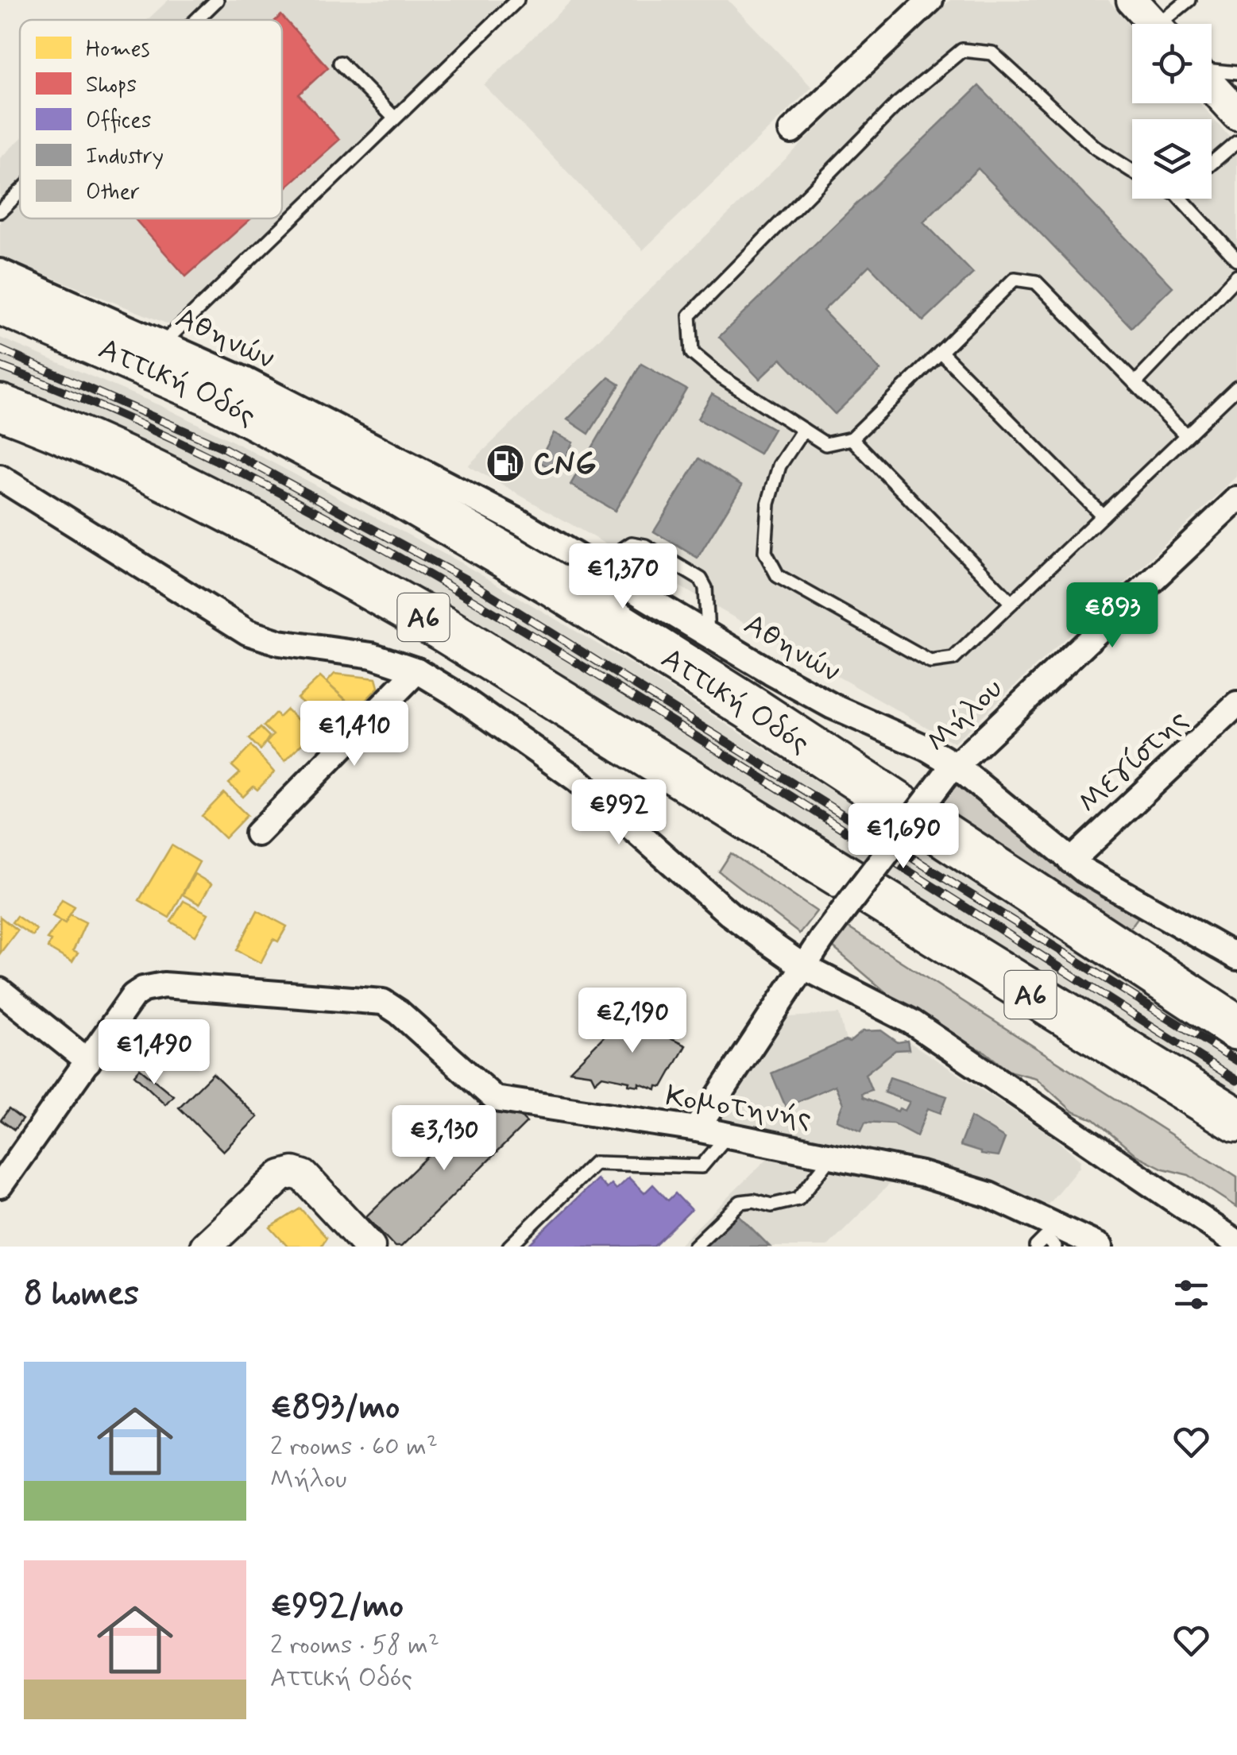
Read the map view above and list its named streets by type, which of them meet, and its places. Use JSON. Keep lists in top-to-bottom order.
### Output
{
  "streets": {
    "highway": ["Αττική Οδός", "Α6"],
    "street": [
      "Αθηνών",
      "Μήλου",
      "Μεγίστης",
      "Κομοτηνής"
    ]
  },
  "crossings": [
    ["Αθηνών", "Μήλου"],
    ["Αθηνών", "Μεγίστης"],
    ["Μήλου", "Κομοτηνής"]
  ],
  "places": {
    "fuel station": ["CNG"]
  },
  "legend": [
    "Homes",
    "Shops",
    "Offices",
    "Industry",
    "Other"
  ],
  "page": {
    "price": [
      "€1,370",
      "€893",
      "€1,410",
      "€992",
      "€1,690",
      "€2,190",
      "€1,490",
      "€3,130"
    ],
    "heading": "8 homes",
    "list": [
      {
        "name": "€893/mo",
        "note": "2 rooms · 60 m² · Μήλου"
      },
      {
        "name": "€992/mo",
        "note": "2 rooms · 58 m² · Αττική Οδός"
      }
    ]
  }
}
